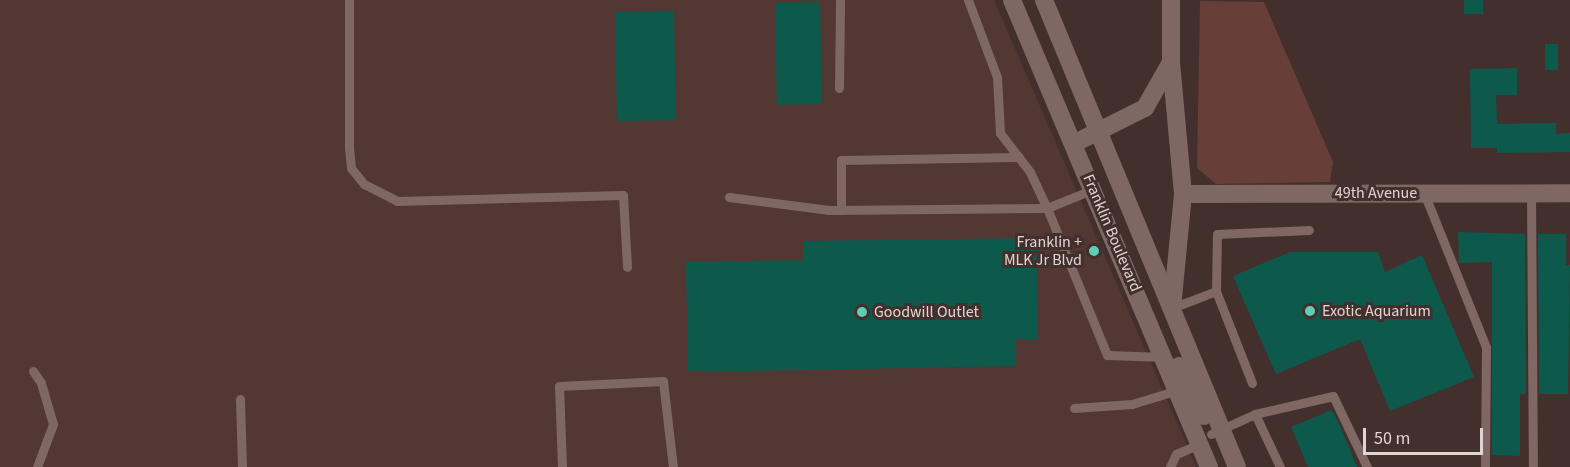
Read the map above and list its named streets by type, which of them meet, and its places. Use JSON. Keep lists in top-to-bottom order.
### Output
{
  "streets": {
    "main road": ["49th Avenue", "Franklin Boulevard"]
  },
  "places": ["Franklin + MLK Jr Blvd", "Exotic Aquarium", "Goodwill Outlet"],
  "scale_bar": "50 m"
}
